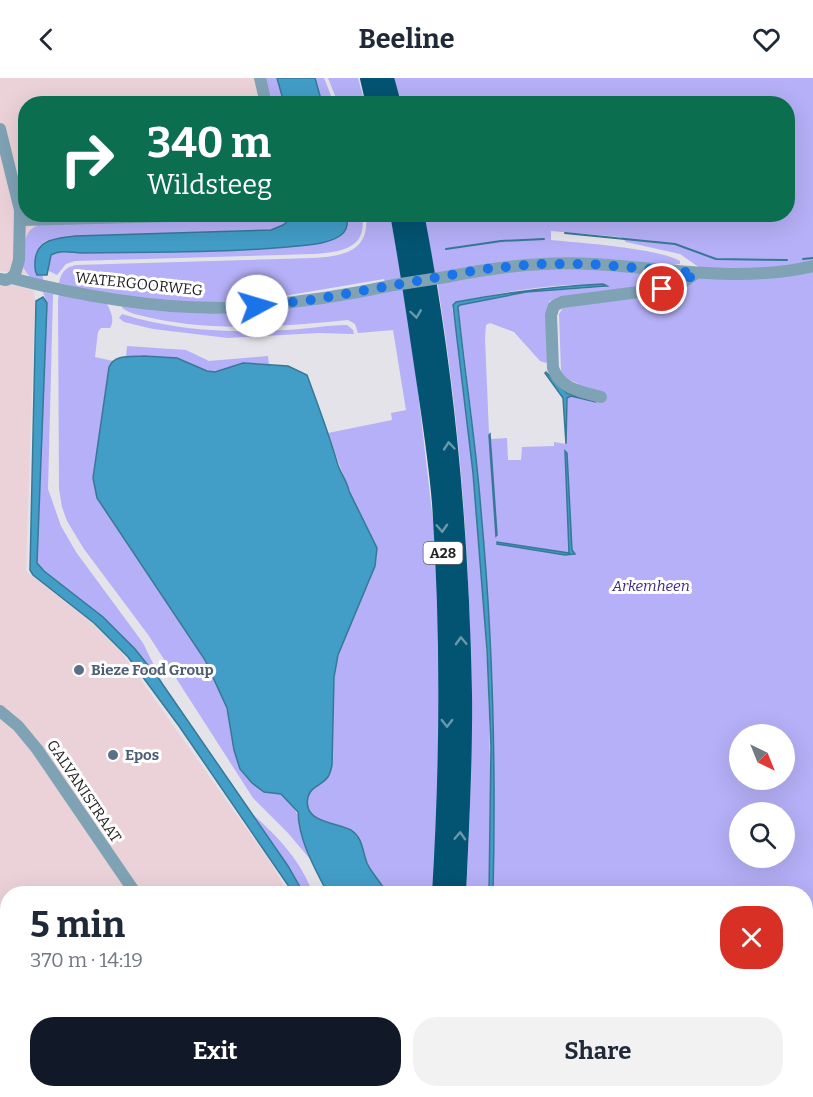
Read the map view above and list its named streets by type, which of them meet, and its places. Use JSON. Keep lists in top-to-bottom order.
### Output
{
  "streets": {
    "highway": ["A28"],
    "street": ["WATERGOORWEG", "GALVANISTRAAT"]
  },
  "parks": ["Arkemheen"],
  "places": ["Bieze Food Group", "Epos"],
  "north": "bottom right",
  "page": {
    "header": "Beeline",
    "turn": ["340 m", "Wildsteeg"],
    "heading": ["5 min", "370 m · 14:19"],
    "buttons": ["Exit", "Share"]
  }
}
